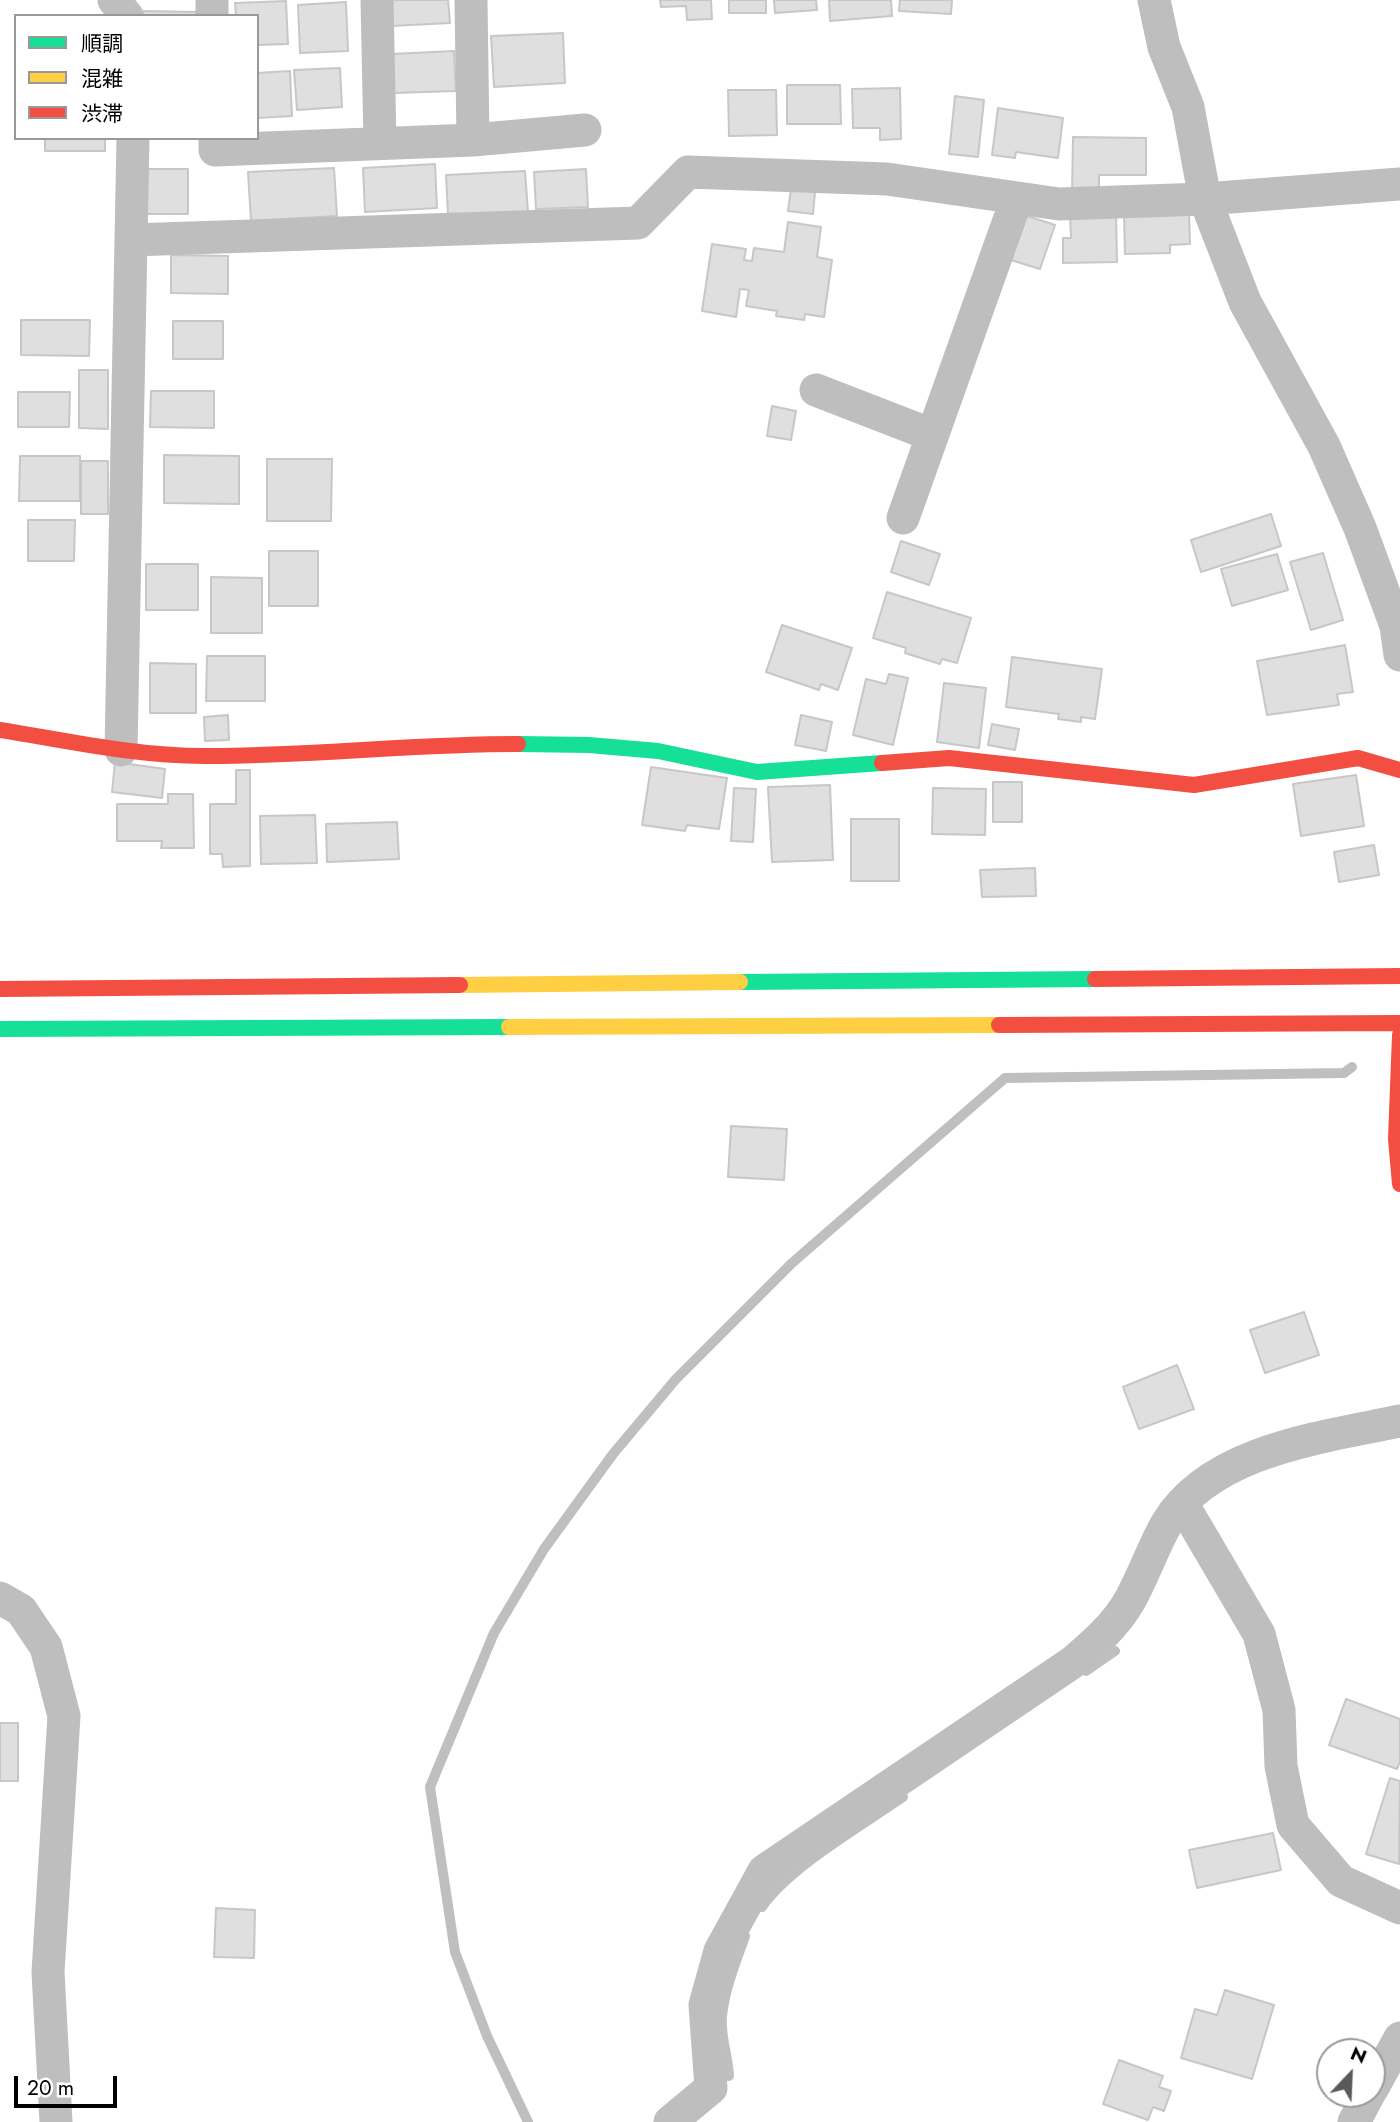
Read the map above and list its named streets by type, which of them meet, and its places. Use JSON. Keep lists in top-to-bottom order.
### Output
{
  "legend": ["順調", "混雑", "渋滞"],
  "scale_bar": "20 m",
  "north": "top right"
}
